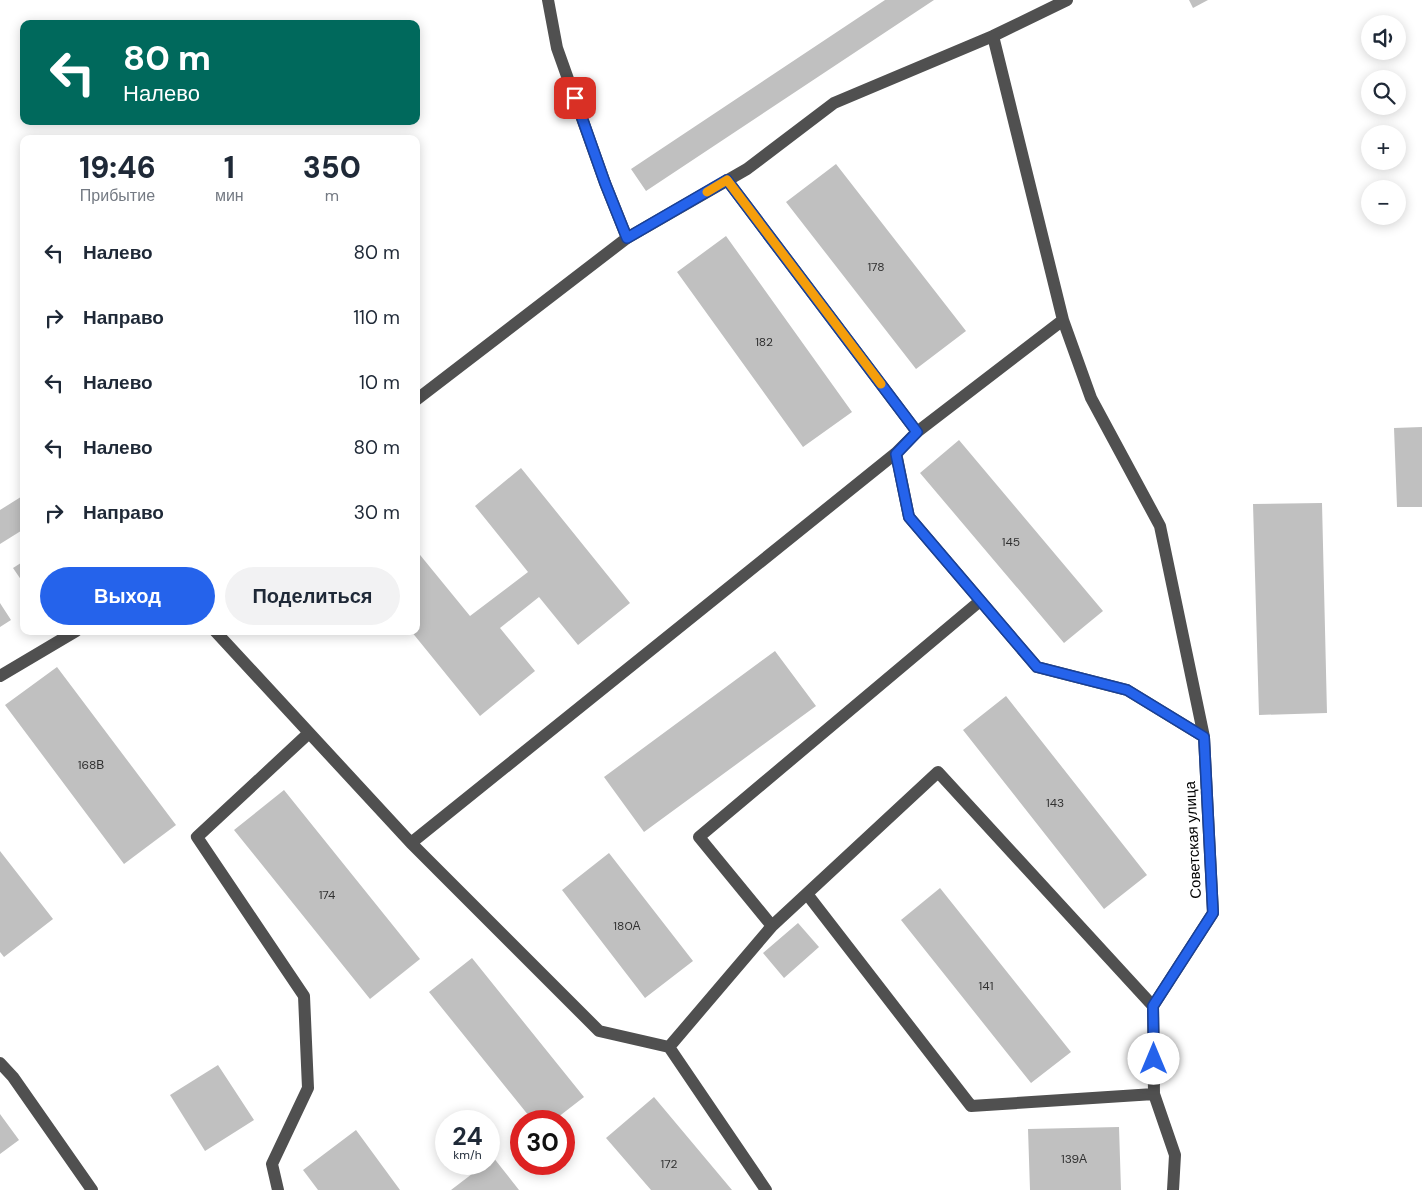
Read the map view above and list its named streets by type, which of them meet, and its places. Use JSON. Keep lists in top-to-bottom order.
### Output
{
  "streets": {
    "street": ["Советская улица"]
  },
  "house_numbers": [
    "178",
    "182",
    "145",
    "168В",
    "143",
    "174",
    "180А",
    "141",
    "139А",
    "172"
  ],
  "page": {
    "map_buttons": ["+", "−"],
    "turn": ["80 m", "Налево"],
    "eta": [
      "19:46",
      "Прибытие",
      "1",
      "мин",
      "350",
      "m"
    ],
    "list": [
      {
        "name": "Налево",
        "value": "80 m"
      },
      {
        "name": "Направо",
        "value": "110 m"
      },
      {
        "name": "Налево",
        "value": "10 m"
      },
      {
        "name": "Налево",
        "value": "80 m"
      },
      {
        "name": "Направо",
        "value": "30 m"
      }
    ],
    "buttons": ["Выход", "Поделиться"],
    "speed": "24 km/h",
    "limit": "30"
  }
}
